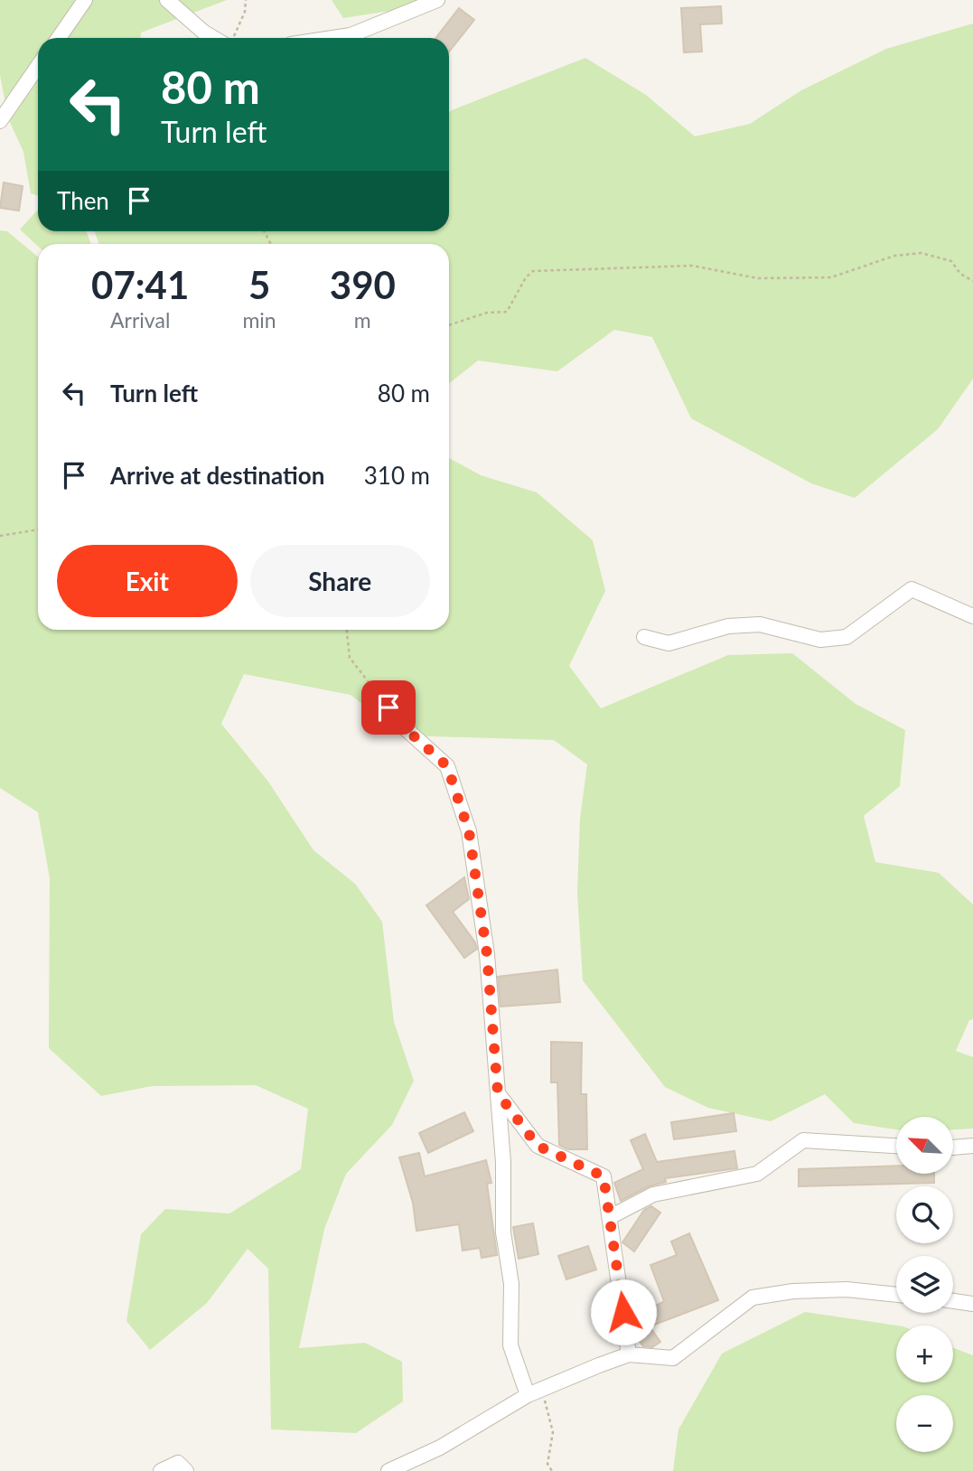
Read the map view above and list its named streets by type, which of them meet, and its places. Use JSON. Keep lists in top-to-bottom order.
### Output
{
  "north": "top left",
  "page": {
    "turn": ["80 m", "Turn left"],
    "then": "Then",
    "eta": [
      "07:41",
      "Arrival",
      "5",
      "min",
      "390",
      "m"
    ],
    "list": [
      {
        "name": "Turn left",
        "value": "80 m"
      },
      {
        "name": "Arrive at destination",
        "value": "310 m"
      }
    ],
    "buttons": ["Exit", "Share"],
    "map_buttons": ["+", "−"]
  }
}
